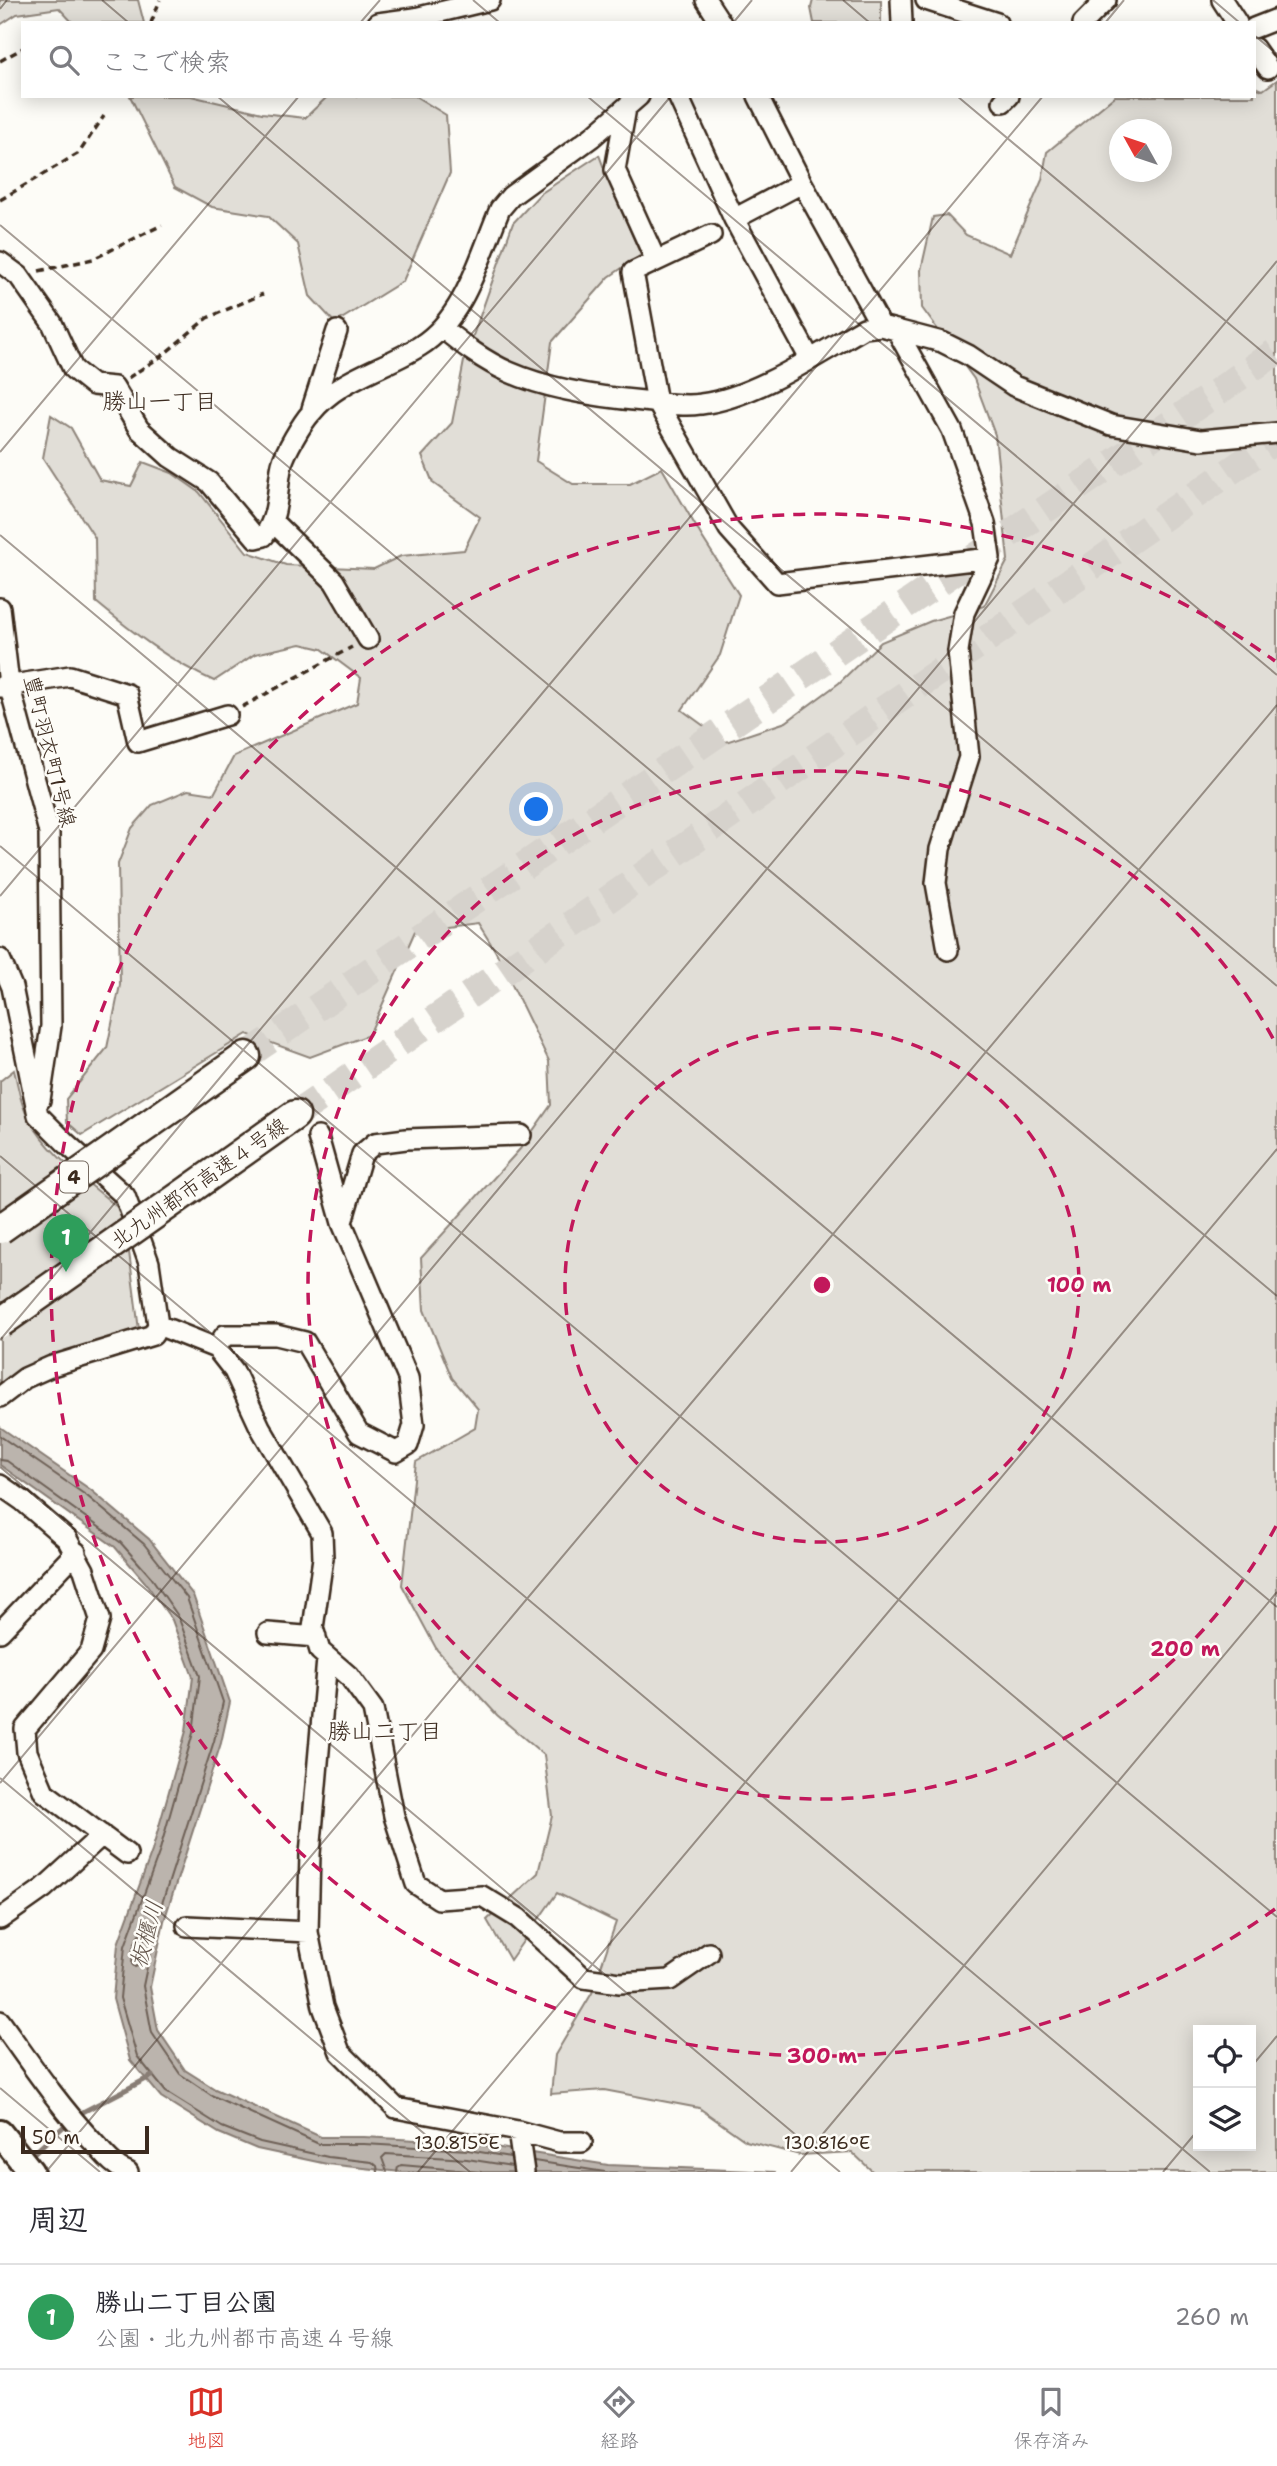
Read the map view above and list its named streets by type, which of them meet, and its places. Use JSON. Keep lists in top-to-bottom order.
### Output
{
  "streets": {
    "highway": ["4", "北九州都市高速４号線"],
    "street": ["豊町羽衣町1号線"]
  },
  "districts": ["勝山一丁目", "勝山二丁目"],
  "water": ["板櫃川"],
  "scale_bar": "50 m",
  "north": "top left",
  "page": {
    "search": "ここで検索",
    "pins": "1",
    "scale": "50 m",
    "heading": "周辺",
    "list": [
      {
        "mark": "1",
        "name": "勝山二丁目公園",
        "note": "公園 · 北九州都市高速４号線",
        "value": "260 m"
      }
    ],
    "nav": ["地図", "経路", "保存済み"]
  },
  "coordinates": ["130.815°E", "130.816°E"],
  "rings": ["100 m", "200 m", "300 m"]
}
